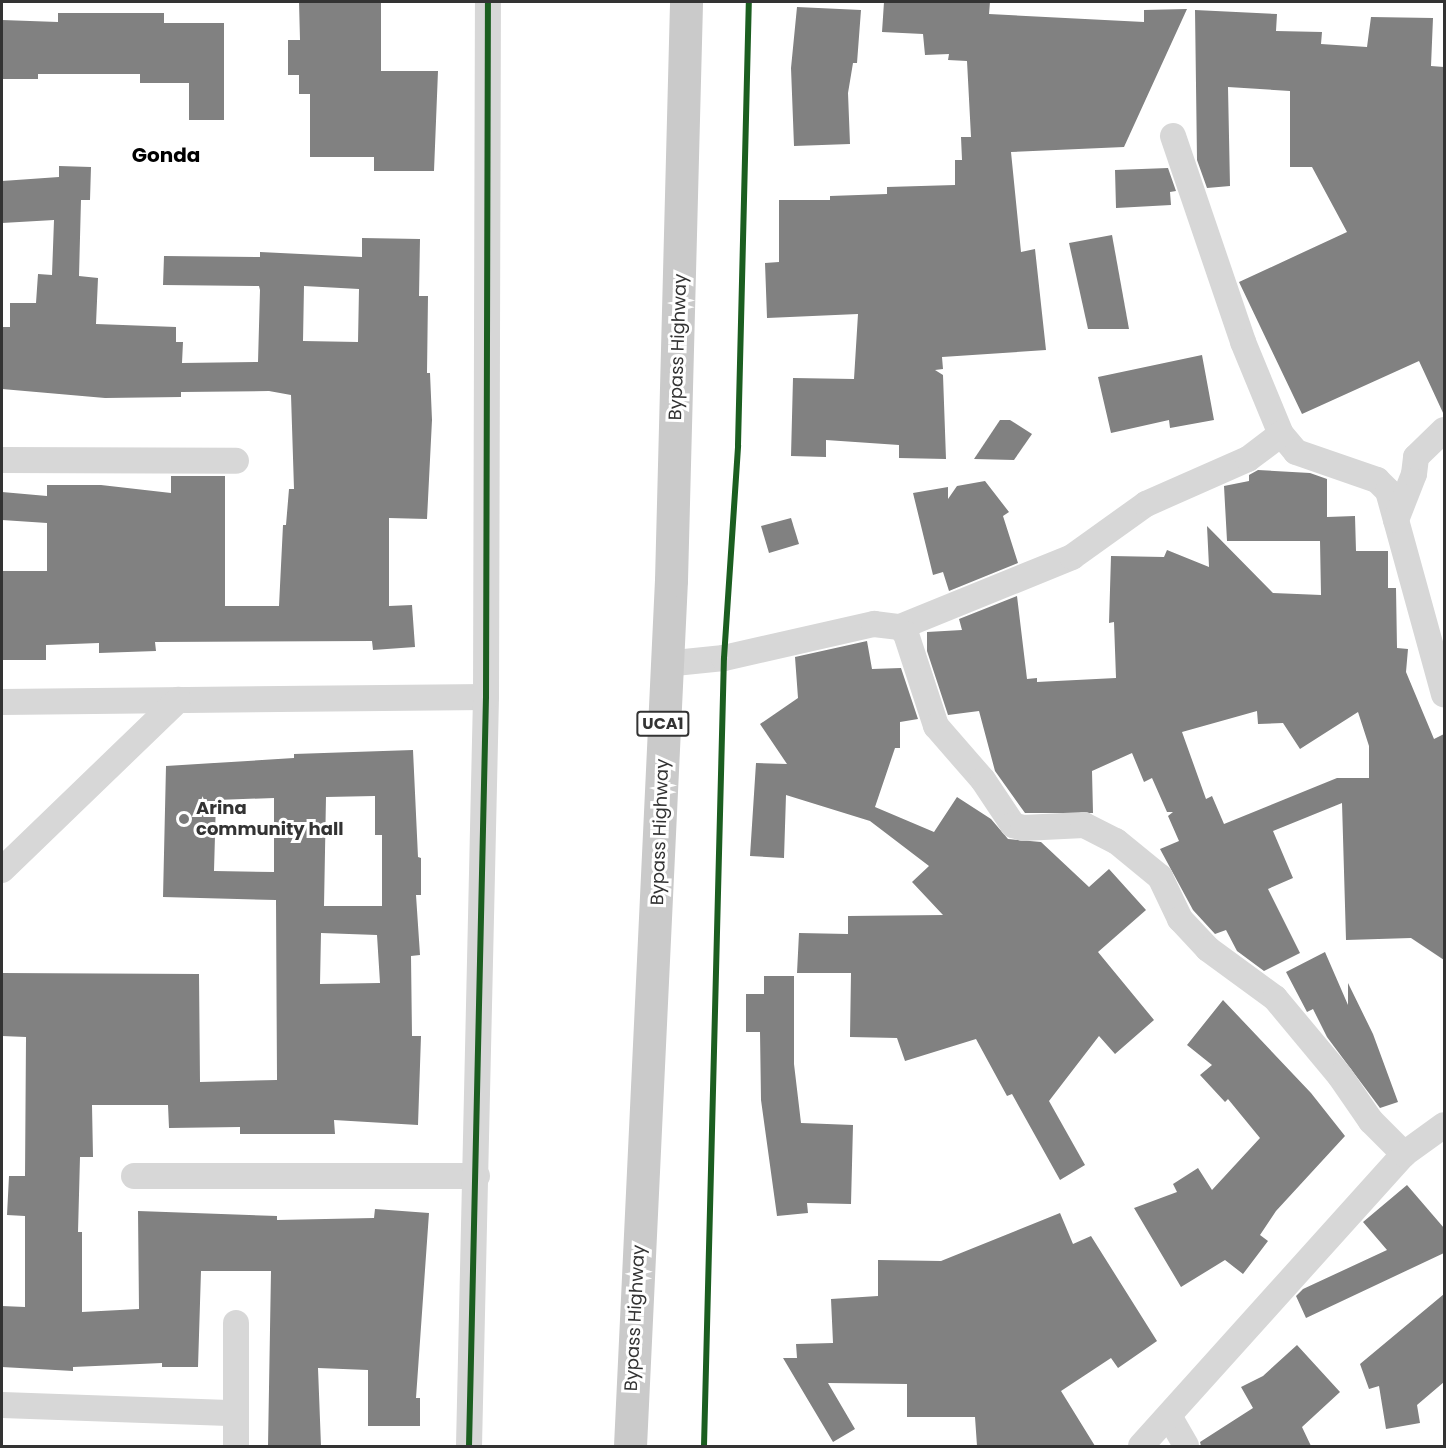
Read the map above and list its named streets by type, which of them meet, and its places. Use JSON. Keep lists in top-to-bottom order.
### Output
{
  "streets": {
    "main road": ["Bypass Highway", "UCA1"]
  },
  "districts": ["Gonda"],
  "places": ["Arina community hall"]
}
